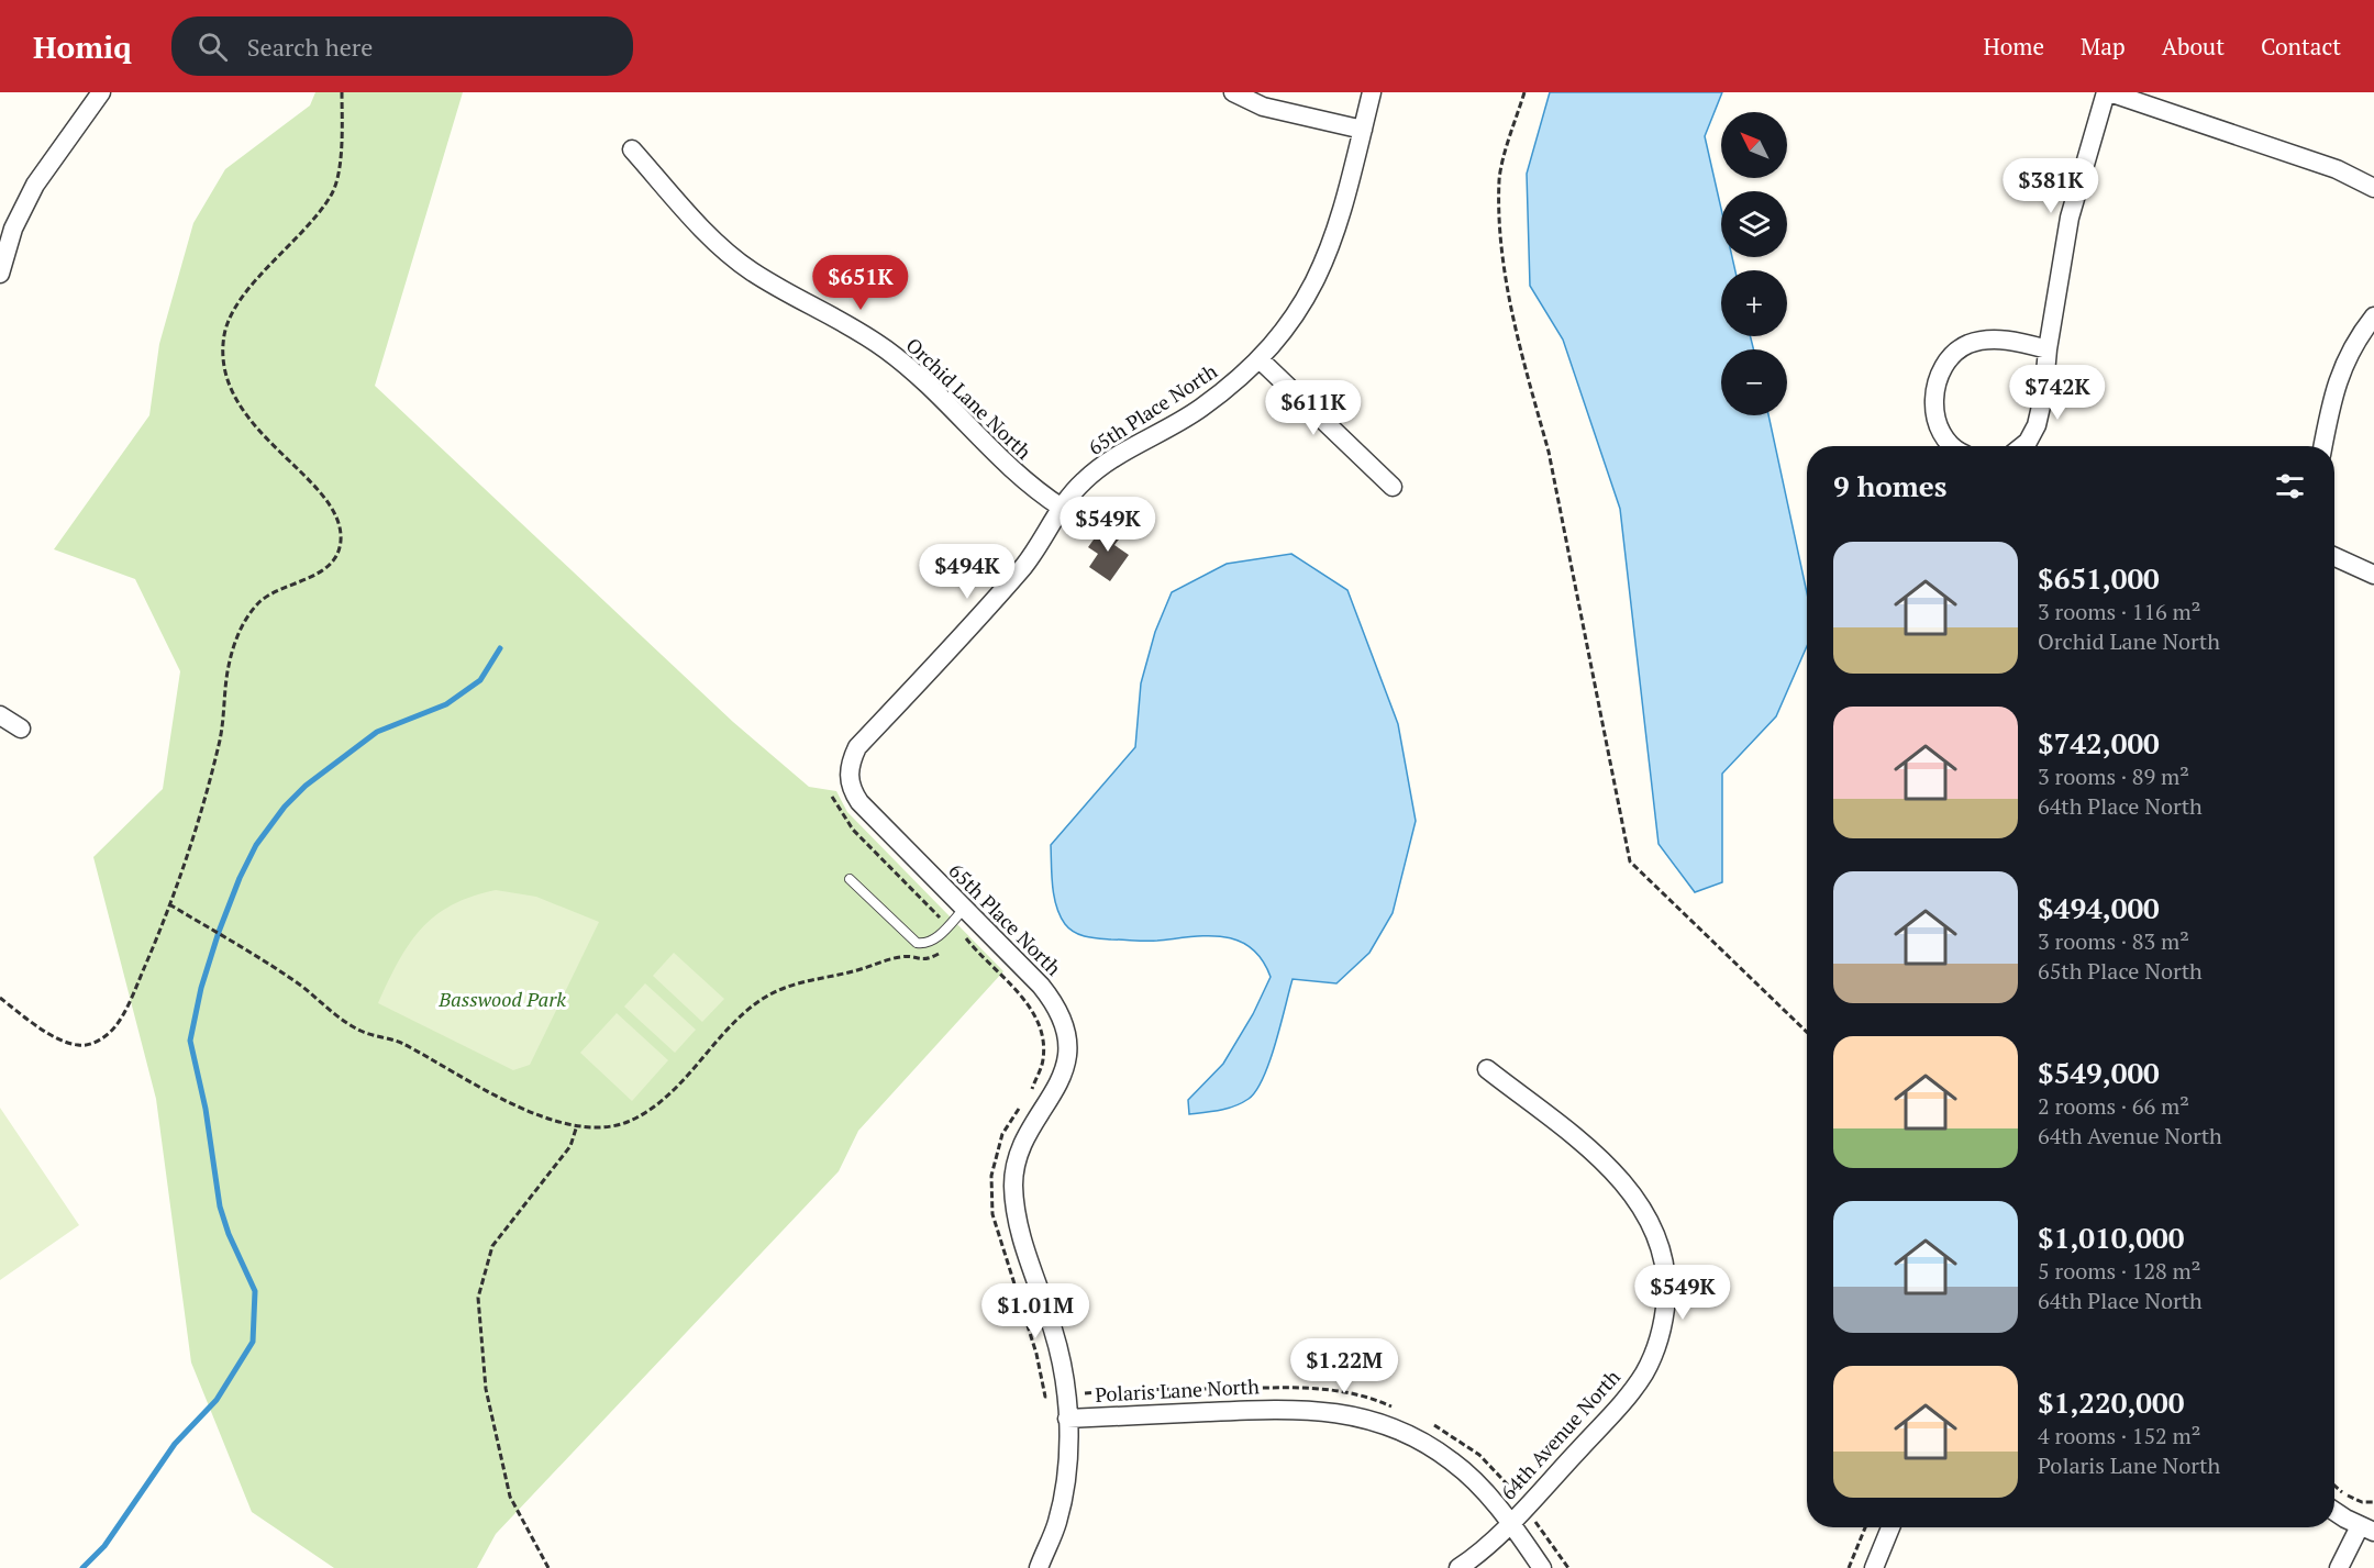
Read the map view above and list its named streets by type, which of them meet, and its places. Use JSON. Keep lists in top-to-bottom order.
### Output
{
  "streets": {
    "street": [
      "Orchid Lane North",
      "65th Place North",
      "Polaris Lane North",
      "64th Avenue North"
    ]
  },
  "crossings": [
    ["Orchid Lane North", "65th Place North"],
    ["65th Place North", "Polaris Lane North"],
    ["Polaris Lane North", "64th Avenue North"]
  ],
  "parks": ["Basswood Park"],
  "north": "top left",
  "page": {
    "header": "Homiq",
    "search": "Search here",
    "nav": [
      "Home",
      "Map",
      "About",
      "Contact"
    ],
    "map_buttons": ["+", "−"],
    "price": [
      "$381K",
      "$651K",
      "$742K",
      "$611K",
      "$549K",
      "$494K",
      "$549K",
      "$1.01M",
      "$1.22M"
    ],
    "heading": "9 homes",
    "list": [
      {
        "name": "$651,000",
        "note": "3 rooms · 116 m² · Orchid Lane North"
      },
      {
        "name": "$742,000",
        "note": "3 rooms · 89 m² · 64th Place North"
      },
      {
        "name": "$494,000",
        "note": "3 rooms · 83 m² · 65th Place North"
      },
      {
        "name": "$549,000",
        "note": "2 rooms · 66 m² · 64th Avenue North"
      },
      {
        "name": "$1,010,000",
        "note": "5 rooms · 128 m² · 64th Place North"
      },
      {
        "name": "$1,220,000",
        "note": "4 rooms · 152 m² · Polaris Lane North"
      }
    ]
  }
}
